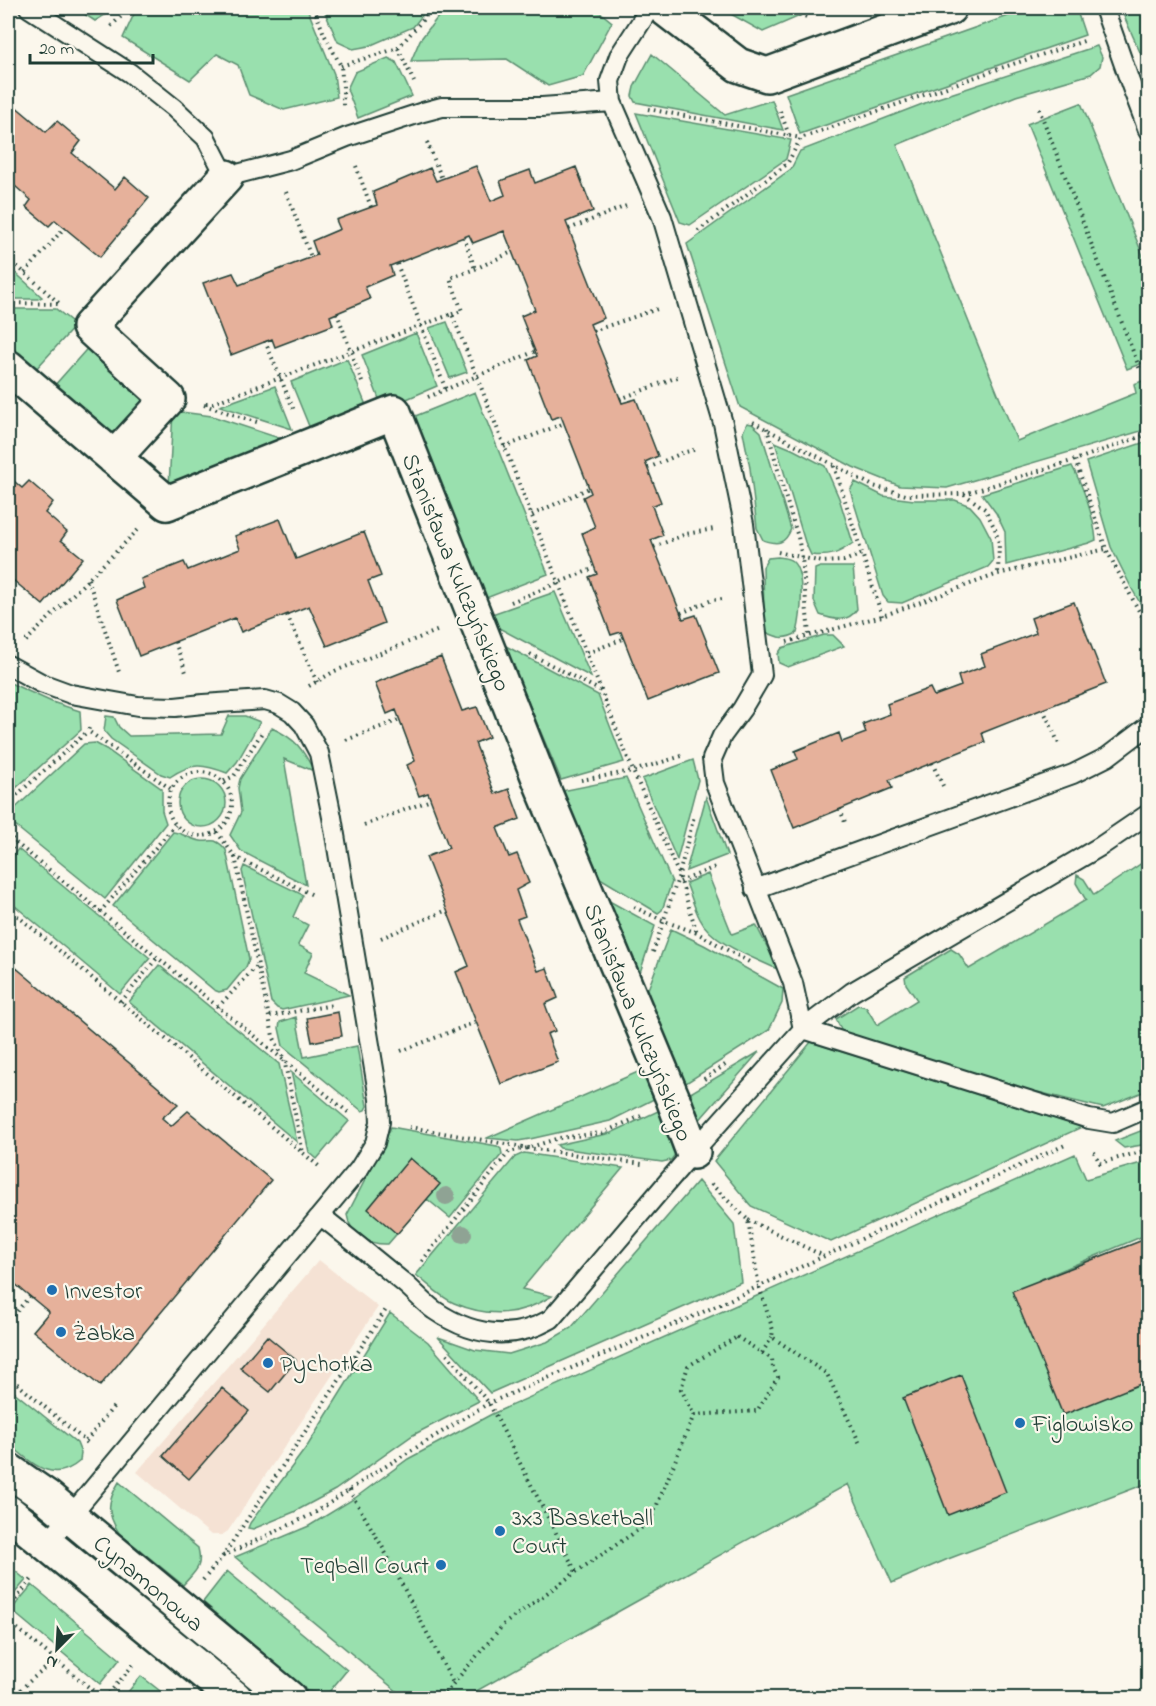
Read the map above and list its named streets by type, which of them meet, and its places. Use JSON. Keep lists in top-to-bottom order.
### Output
{
  "streets": {
    "street": ["Stanisława Kulczyńskiego", "Cynamonowa"]
  },
  "places": [
    "Investor",
    "Żabka",
    "Pychotka",
    "Figlowisko",
    "3x3 Basketball Court",
    "Teqball Court"
  ],
  "scale_bar": "20 m",
  "north": "bottom left"
}
